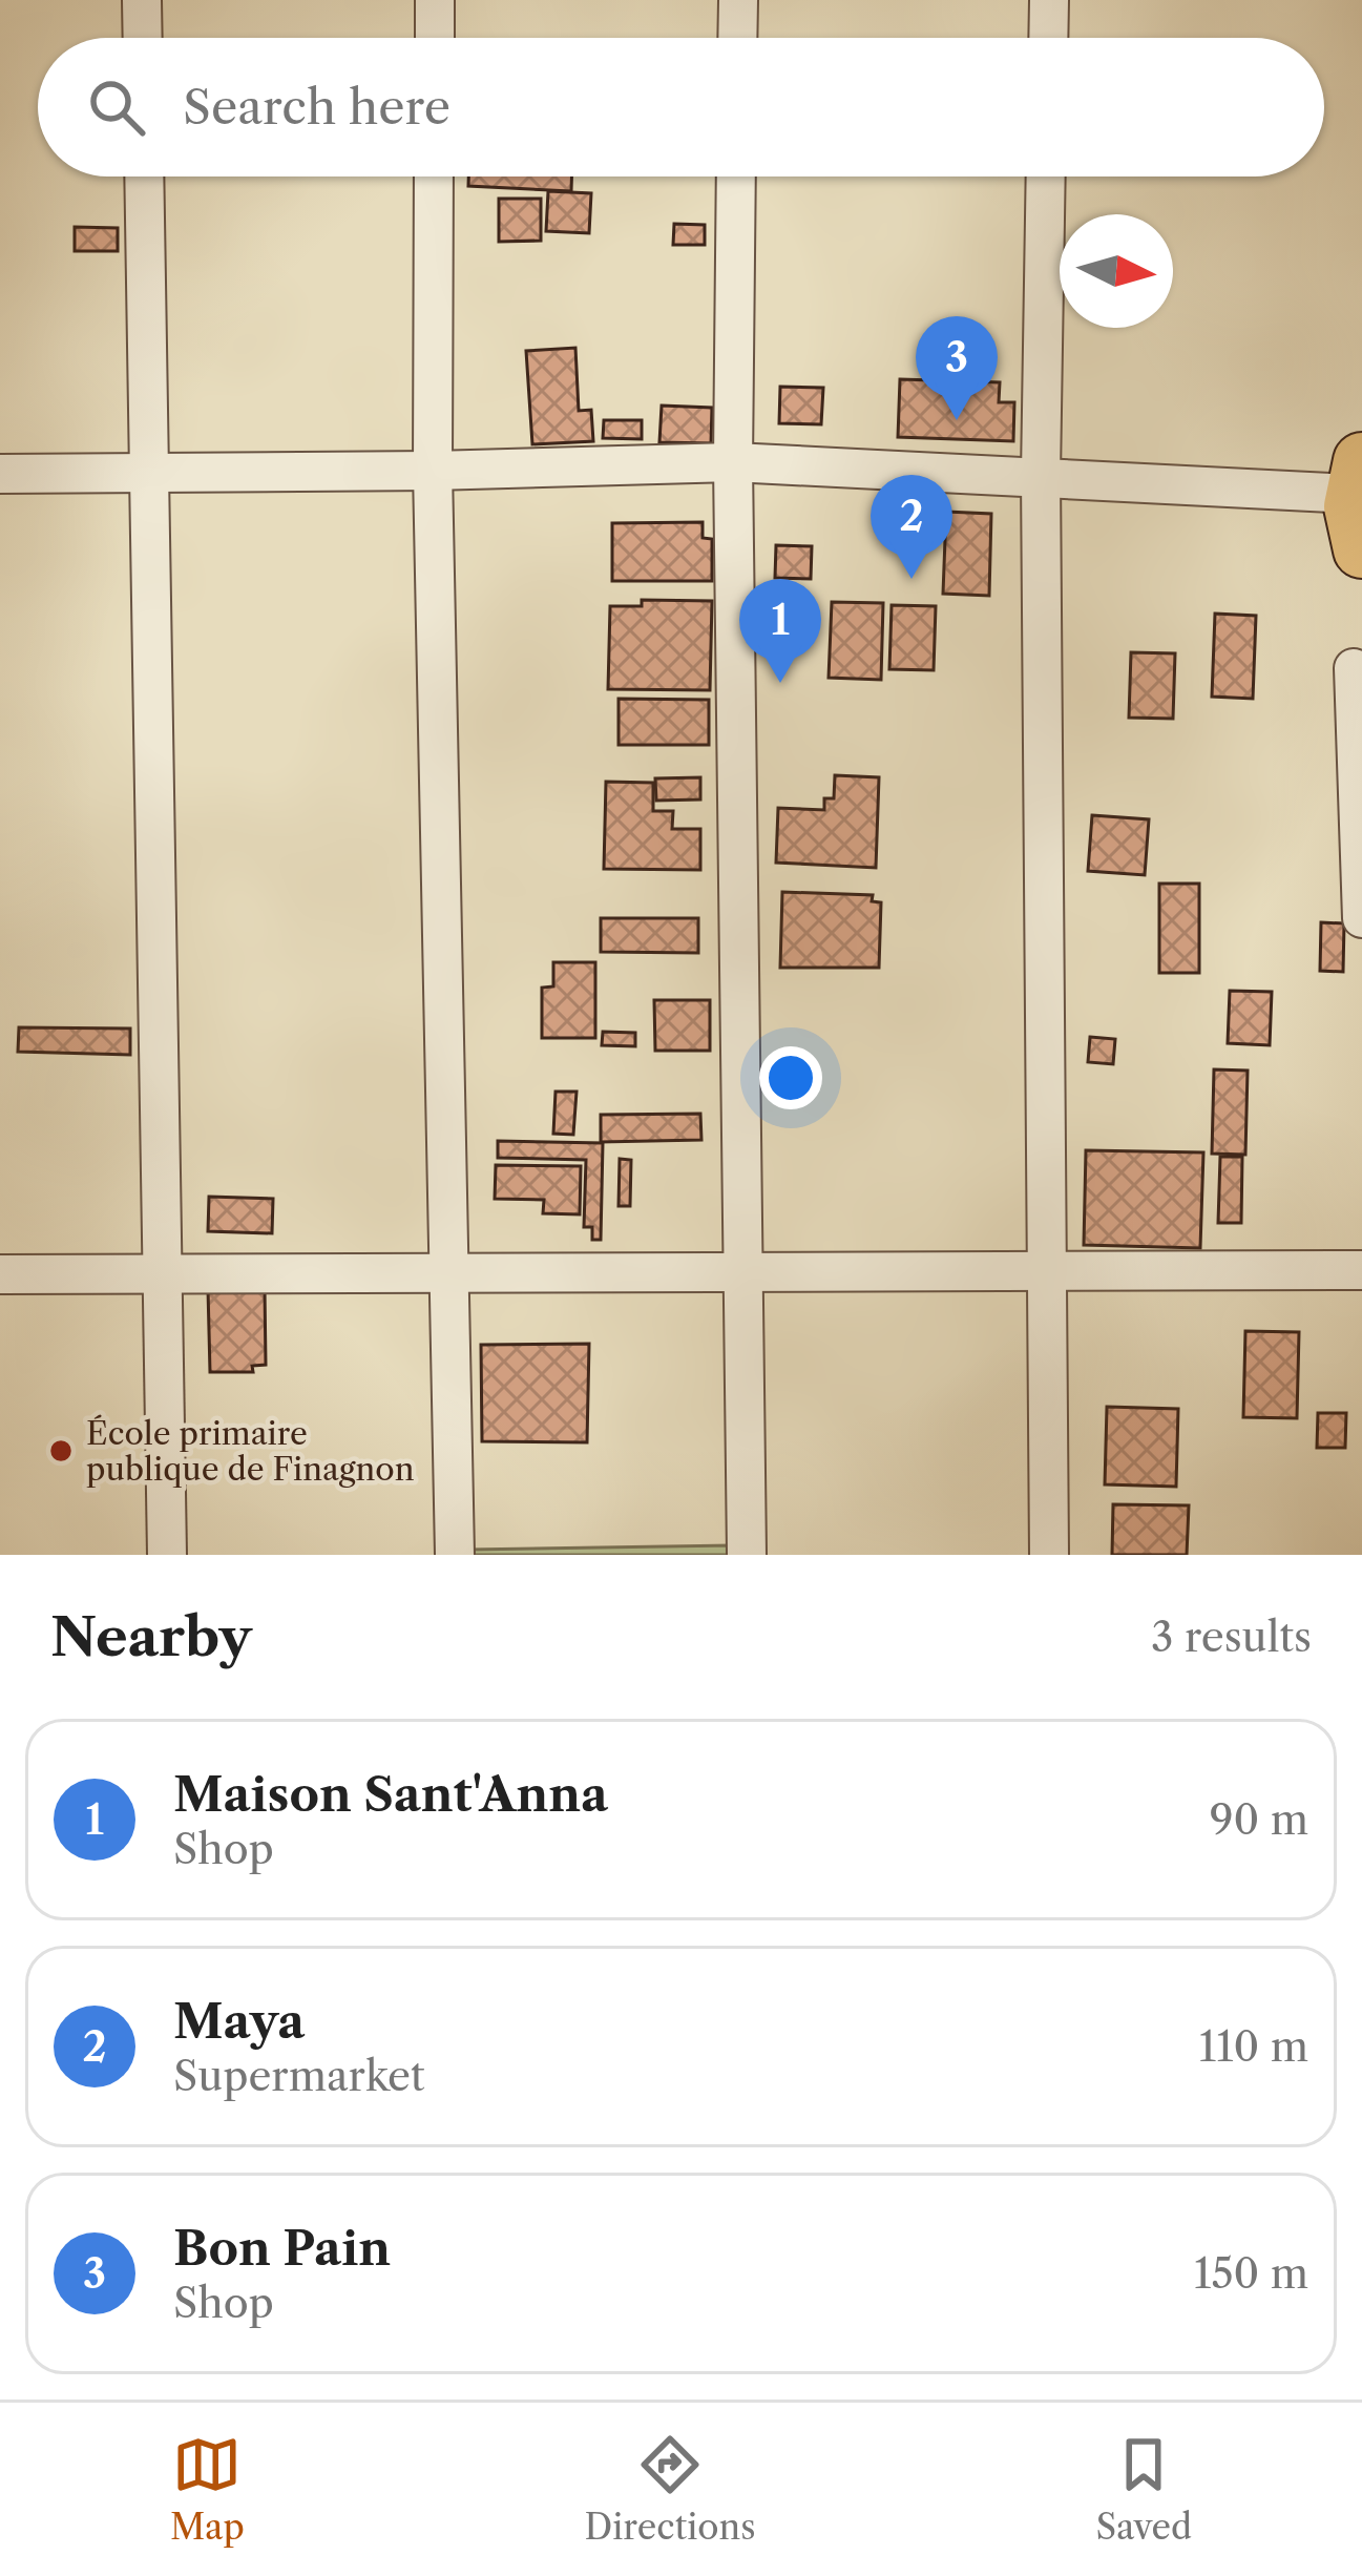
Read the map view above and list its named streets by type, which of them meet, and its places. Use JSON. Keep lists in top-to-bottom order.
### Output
{
  "places": ["École primaire publique de Finagnon"],
  "north": "right",
  "page": {
    "search": "Search here",
    "pins": ["3", "2", "1"],
    "heading": ["Nearby", "3 results"],
    "list": [
      {
        "mark": "1",
        "name": "Maison Sant'Anna",
        "note": "Shop",
        "value": "90 m"
      },
      {
        "mark": "2",
        "name": "Maya",
        "note": "Supermarket",
        "value": "110 m"
      },
      {
        "mark": "3",
        "name": "Bon Pain",
        "note": "Shop",
        "value": "150 m"
      }
    ],
    "nav": ["Map", "Directions", "Saved"]
  }
}
